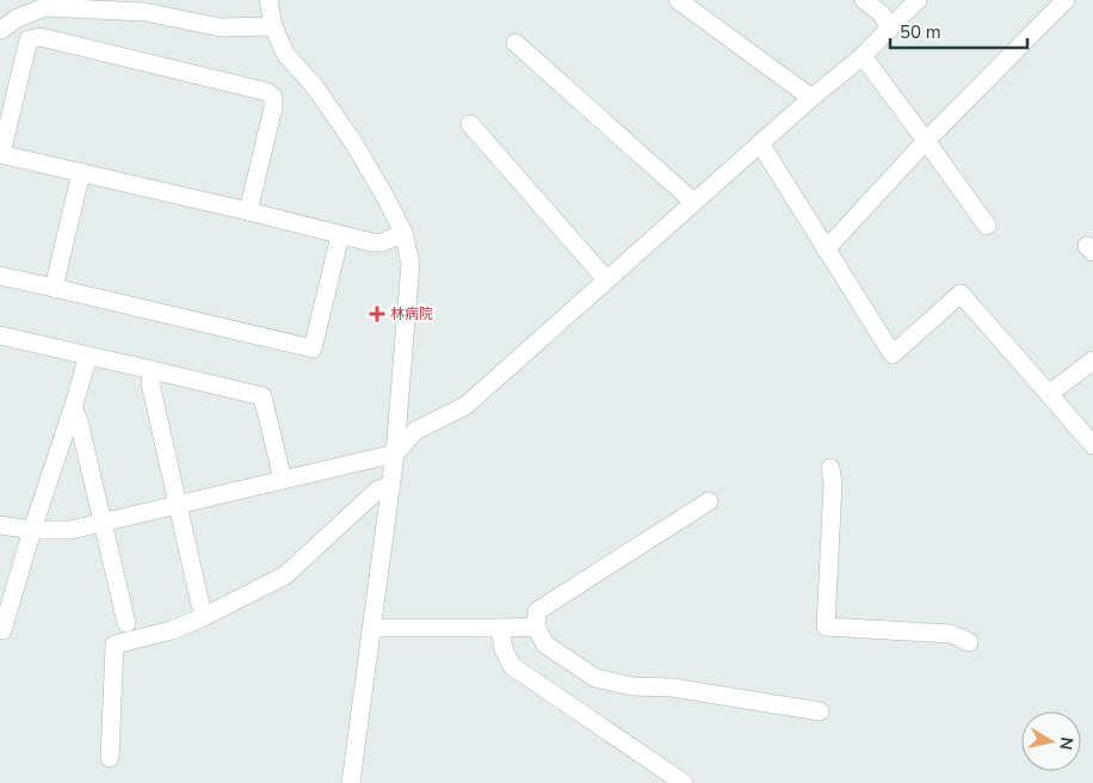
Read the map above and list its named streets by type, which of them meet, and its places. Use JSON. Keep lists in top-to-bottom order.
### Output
{
  "places": {
    "health": ["林病院"]
  },
  "scale_bar": "50 m",
  "north": "right"
}
